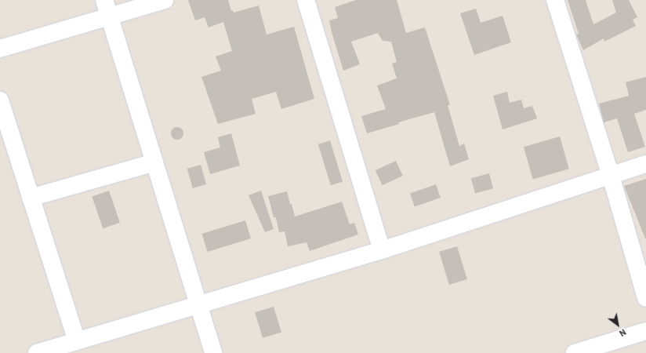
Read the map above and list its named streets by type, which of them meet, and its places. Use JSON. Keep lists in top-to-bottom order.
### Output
{
  "north": "bottom right"
}
